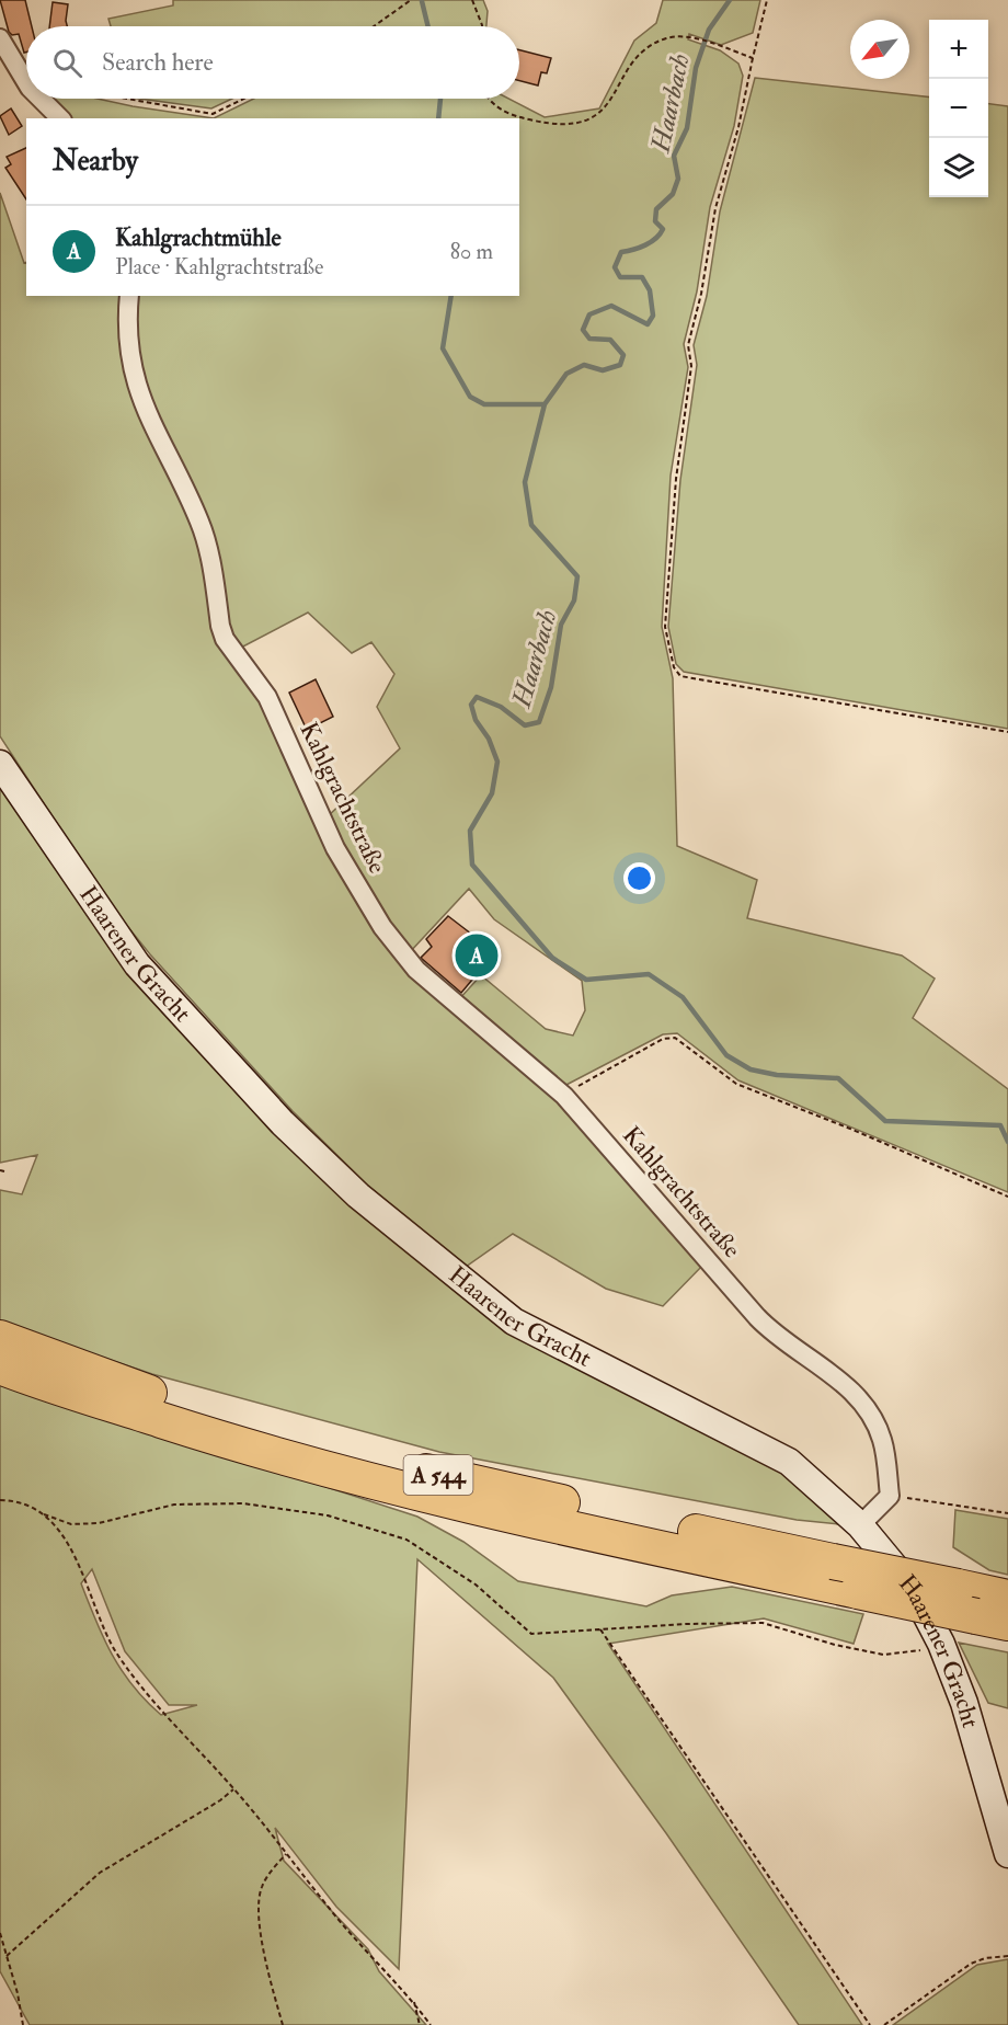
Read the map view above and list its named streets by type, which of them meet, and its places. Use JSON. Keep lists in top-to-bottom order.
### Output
{
  "streets": {
    "highway": ["A 544"],
    "main road": ["Haarener Gracht"],
    "street": ["Kahlgrachtstraße"]
  },
  "water": ["Haarbach"],
  "north": "bottom left",
  "page": {
    "map_buttons": ["+", "−"],
    "search": "Search here",
    "heading": "Nearby",
    "list": [
      {
        "mark": "A",
        "name": "Kahlgrachtmühle",
        "note": "Place · Kahlgrachtstraße",
        "value": "80 m"
      }
    ],
    "pins": "A"
  }
}
